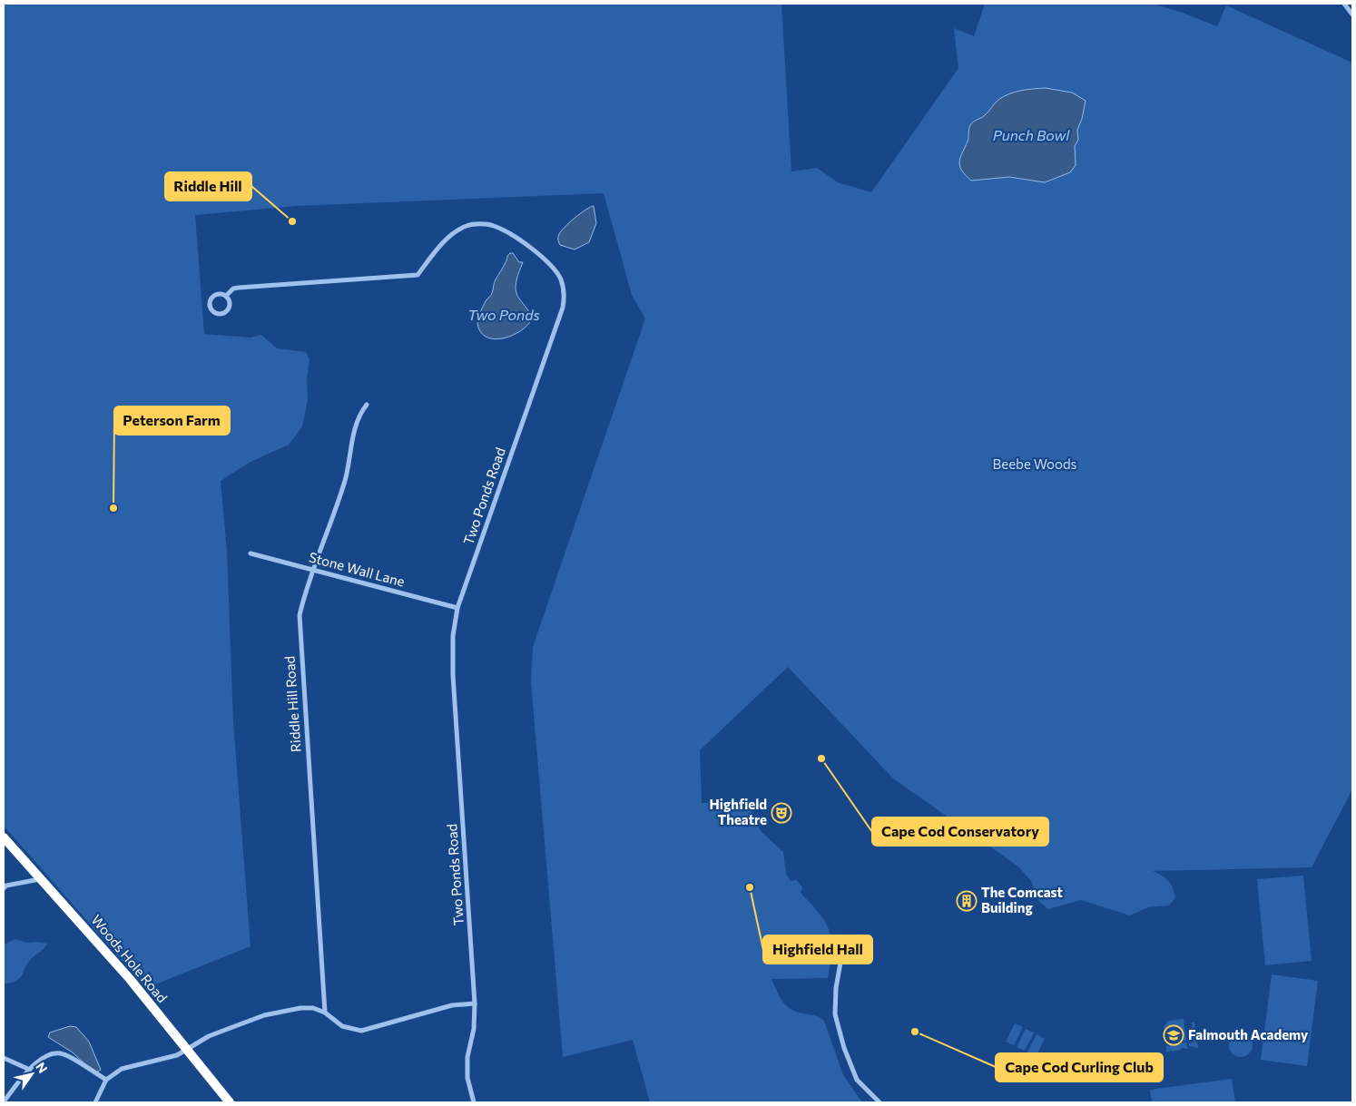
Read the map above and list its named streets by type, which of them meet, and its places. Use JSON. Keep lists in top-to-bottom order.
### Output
{
  "streets": {
    "highway": ["Woods Hole Road"],
    "street": ["Two Ponds Road", "Stone Wall Lane", "Riddle Hill Road"]
  },
  "crossings": [
    ["Two Ponds Road", "Stone Wall Lane"],
    ["Stone Wall Lane", "Riddle Hill Road"]
  ],
  "water": ["Punch Bowl", "Two Ponds"],
  "parks": ["Beebe Woods"],
  "places": {
    "other": [
      "Riddle Hill",
      "Peterson Farm",
      "Cape Cod Conservatory",
      "Highfield Hall",
      "Cape Cod Curling Club"
    ],
    "theatre": ["Highfield Theatre"],
    "building": ["The Comcast Building"],
    "school or university": ["Falmouth Academy"]
  },
  "north": "top right"
}
